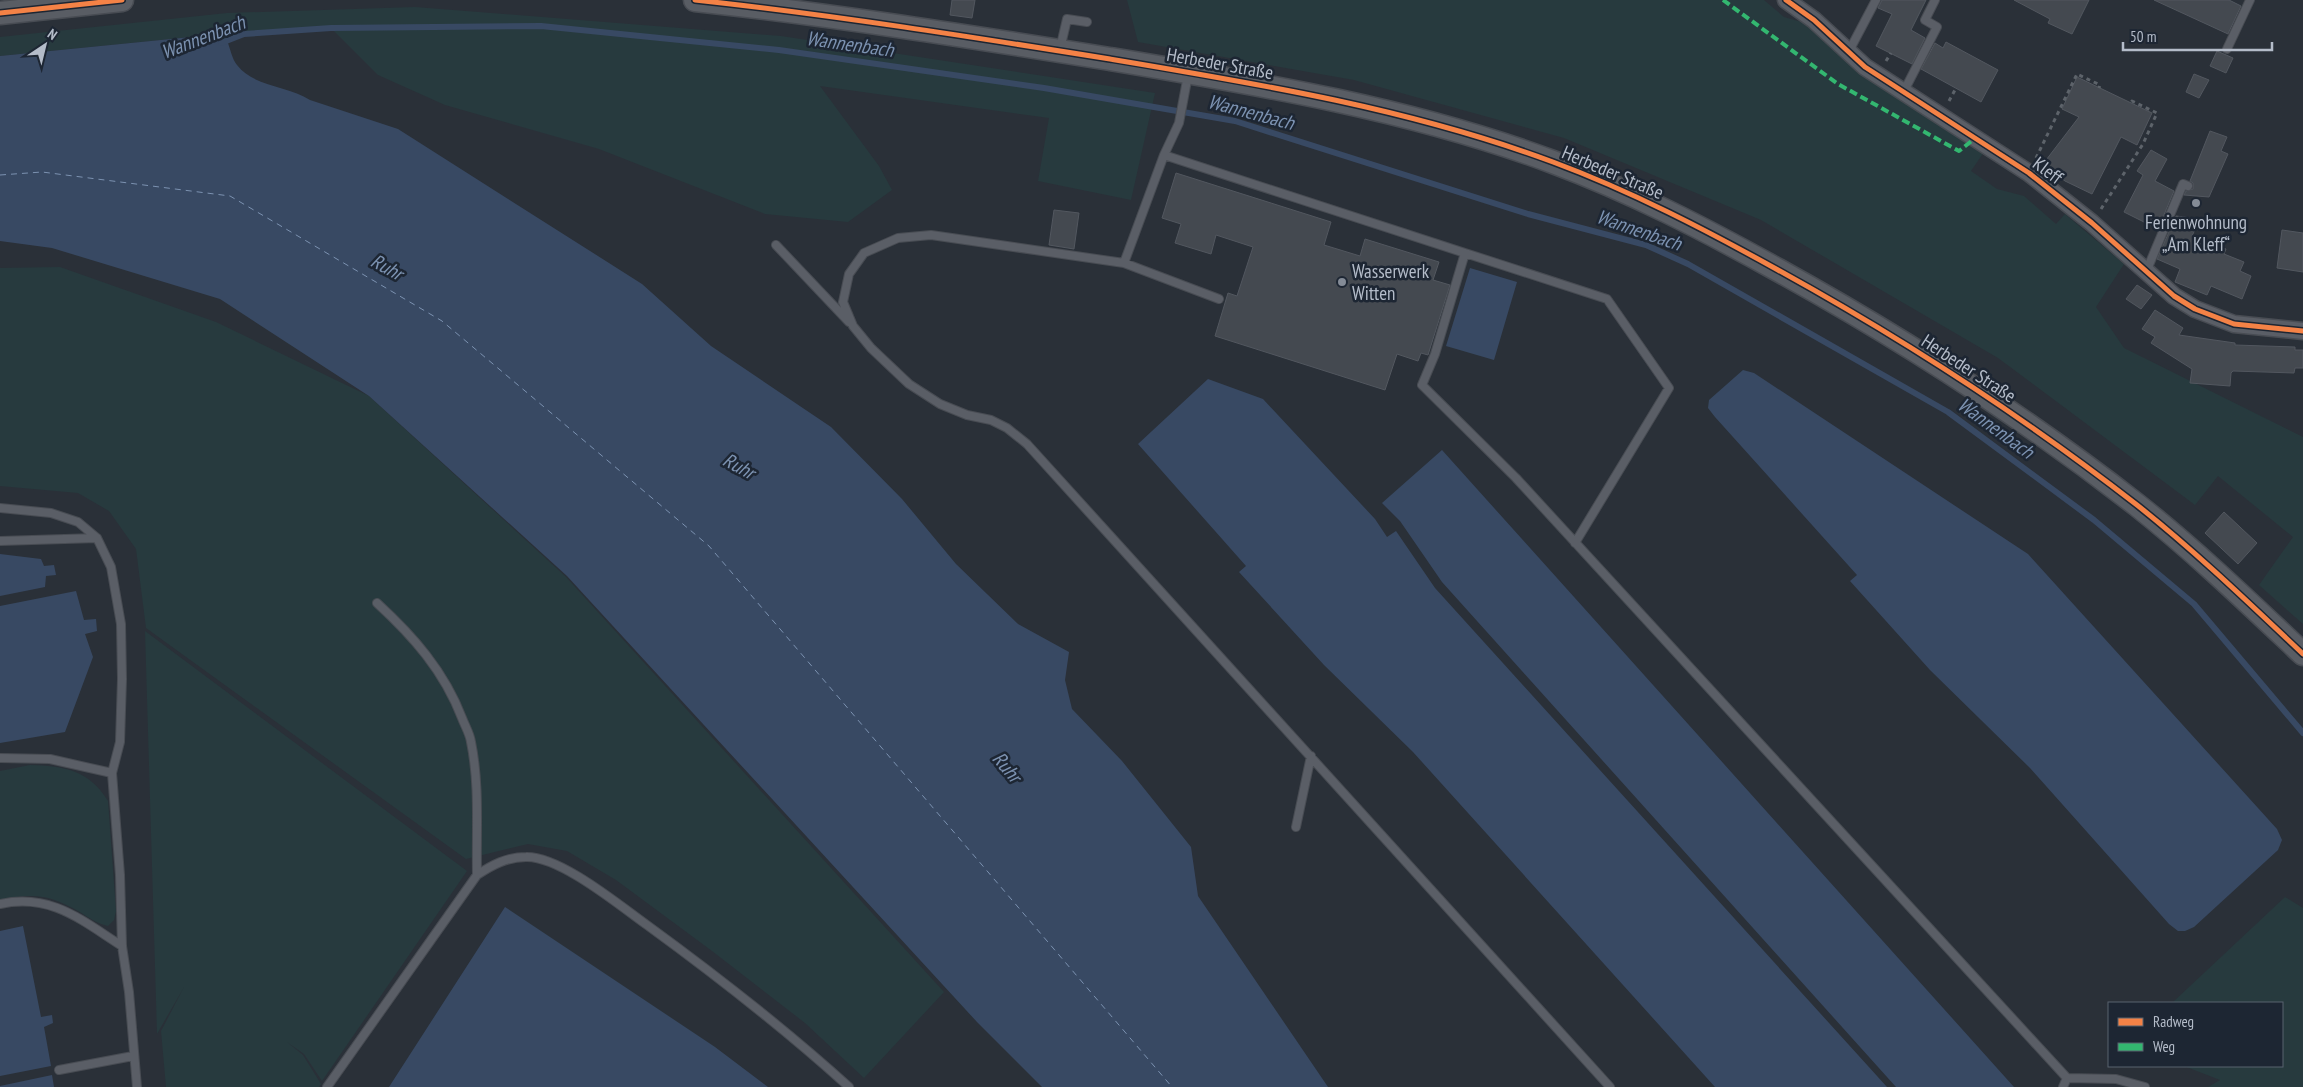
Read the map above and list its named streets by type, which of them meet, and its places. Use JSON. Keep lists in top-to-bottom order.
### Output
{
  "streets": {
    "main road": ["Herbeder Straße"],
    "street": ["Kleff"]
  },
  "water": ["Wannenbach", "Ruhr"],
  "places": ["Ferienwohnung „Am Kleff“", "Wasserwerk Witten"],
  "legend": ["Radweg", "Weg"],
  "scale_bar": "50 m",
  "north": "top right"
}
